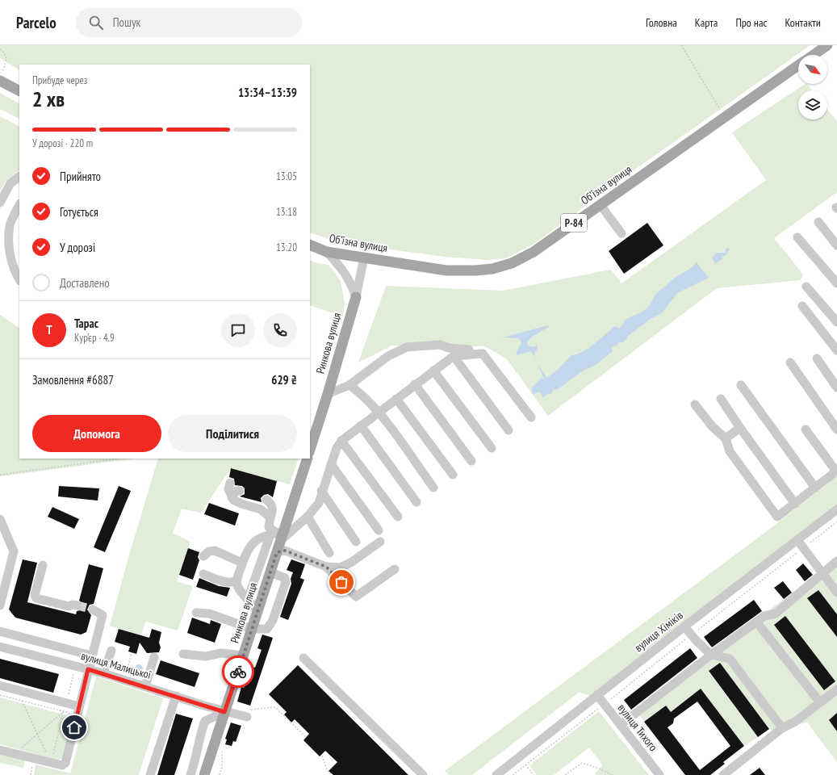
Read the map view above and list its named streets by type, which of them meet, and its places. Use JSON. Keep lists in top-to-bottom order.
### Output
{
  "streets": {
    "main road": ["Обʼїзна вулиця", "Р-84", "Ринкова вулиця"],
    "street": ["вулиця Хіміків", "вулиця Малицької", "вулиця Тихого"]
  },
  "crossings": [
    ["Обʼїзна вулиця", "Ринкова вулиця"],
    ["Ринкова вулиця", "вулиця Малицької"],
    ["вулиця Хіміків", "вулиця Тихого"]
  ],
  "north": "bottom right",
  "page": {
    "header": "Parcelo",
    "search": "Пошук",
    "nav": [
      "Головна",
      "Карта",
      "Про нас",
      "Контакти"
    ],
    "heading": ["2 хв", "Прибуде через", "13:34–13:39"],
    "panel": [
      "Тарас",
      "Кур’єр · 4.9",
      "Замовлення #6887",
      "629 ₴"
    ],
    "bar": "У дорозі · 220 m",
    "list": [
      ["Прийнято", "13:05"],
      ["Готується", "13:18"],
      ["У дорозі", "13:20"],
      "Доставлено"
    ],
    "round": "Т",
    "buttons": ["Допомога", "Поділитися"]
  }
}
